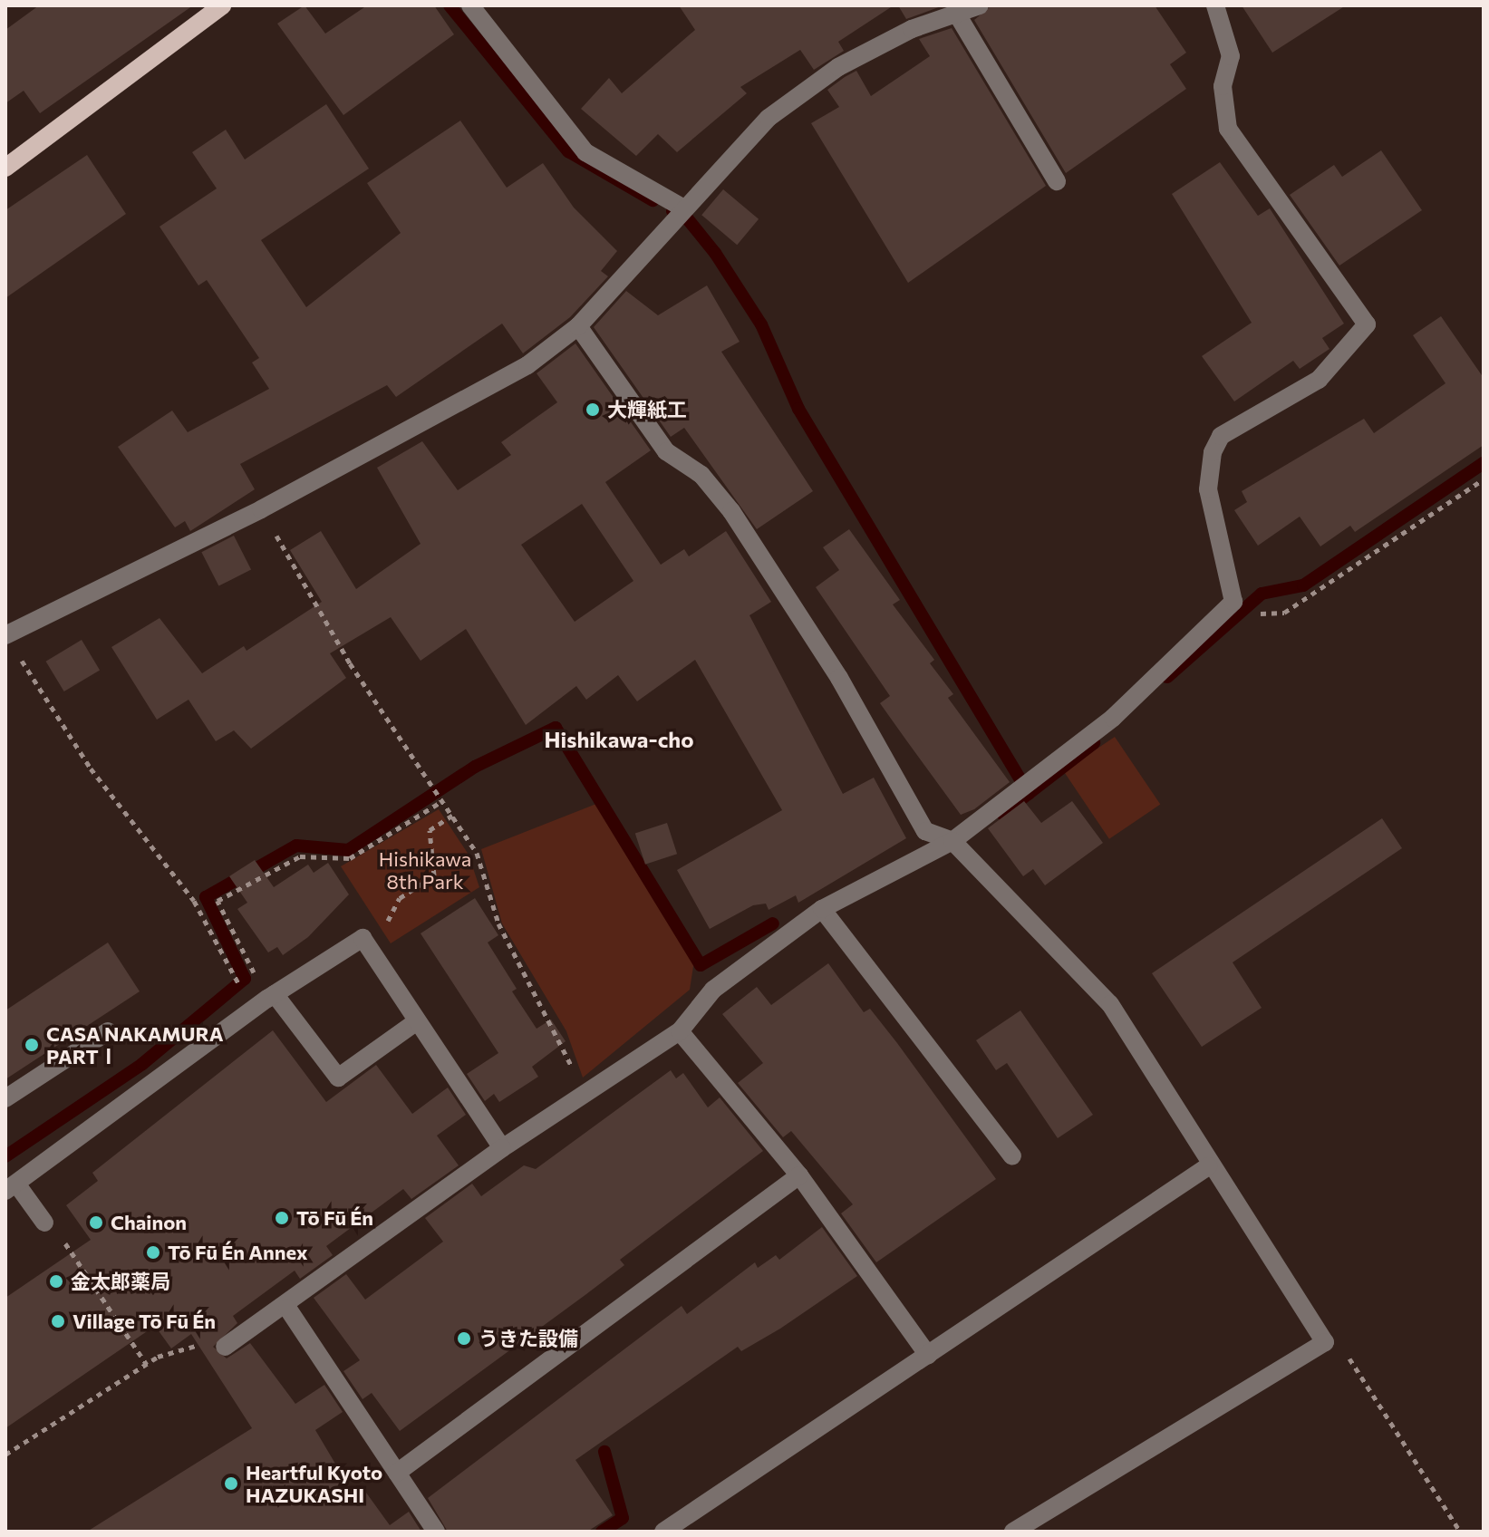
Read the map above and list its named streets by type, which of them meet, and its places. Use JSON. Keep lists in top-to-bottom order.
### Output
{
  "districts": ["Hishikawa-cho"],
  "parks": ["Hishikawa 8th Park"],
  "places": [
    "大輝紙工",
    "CASA NAKAMURA PARTⅠ",
    "Tō Fū Én",
    "Chainon",
    "Tō Fū Én Annex",
    "金太郎薬局",
    "Village Tō Fū Én",
    "うきた設備",
    "Heartful Kyoto HAZUKASHI"
  ]
}
